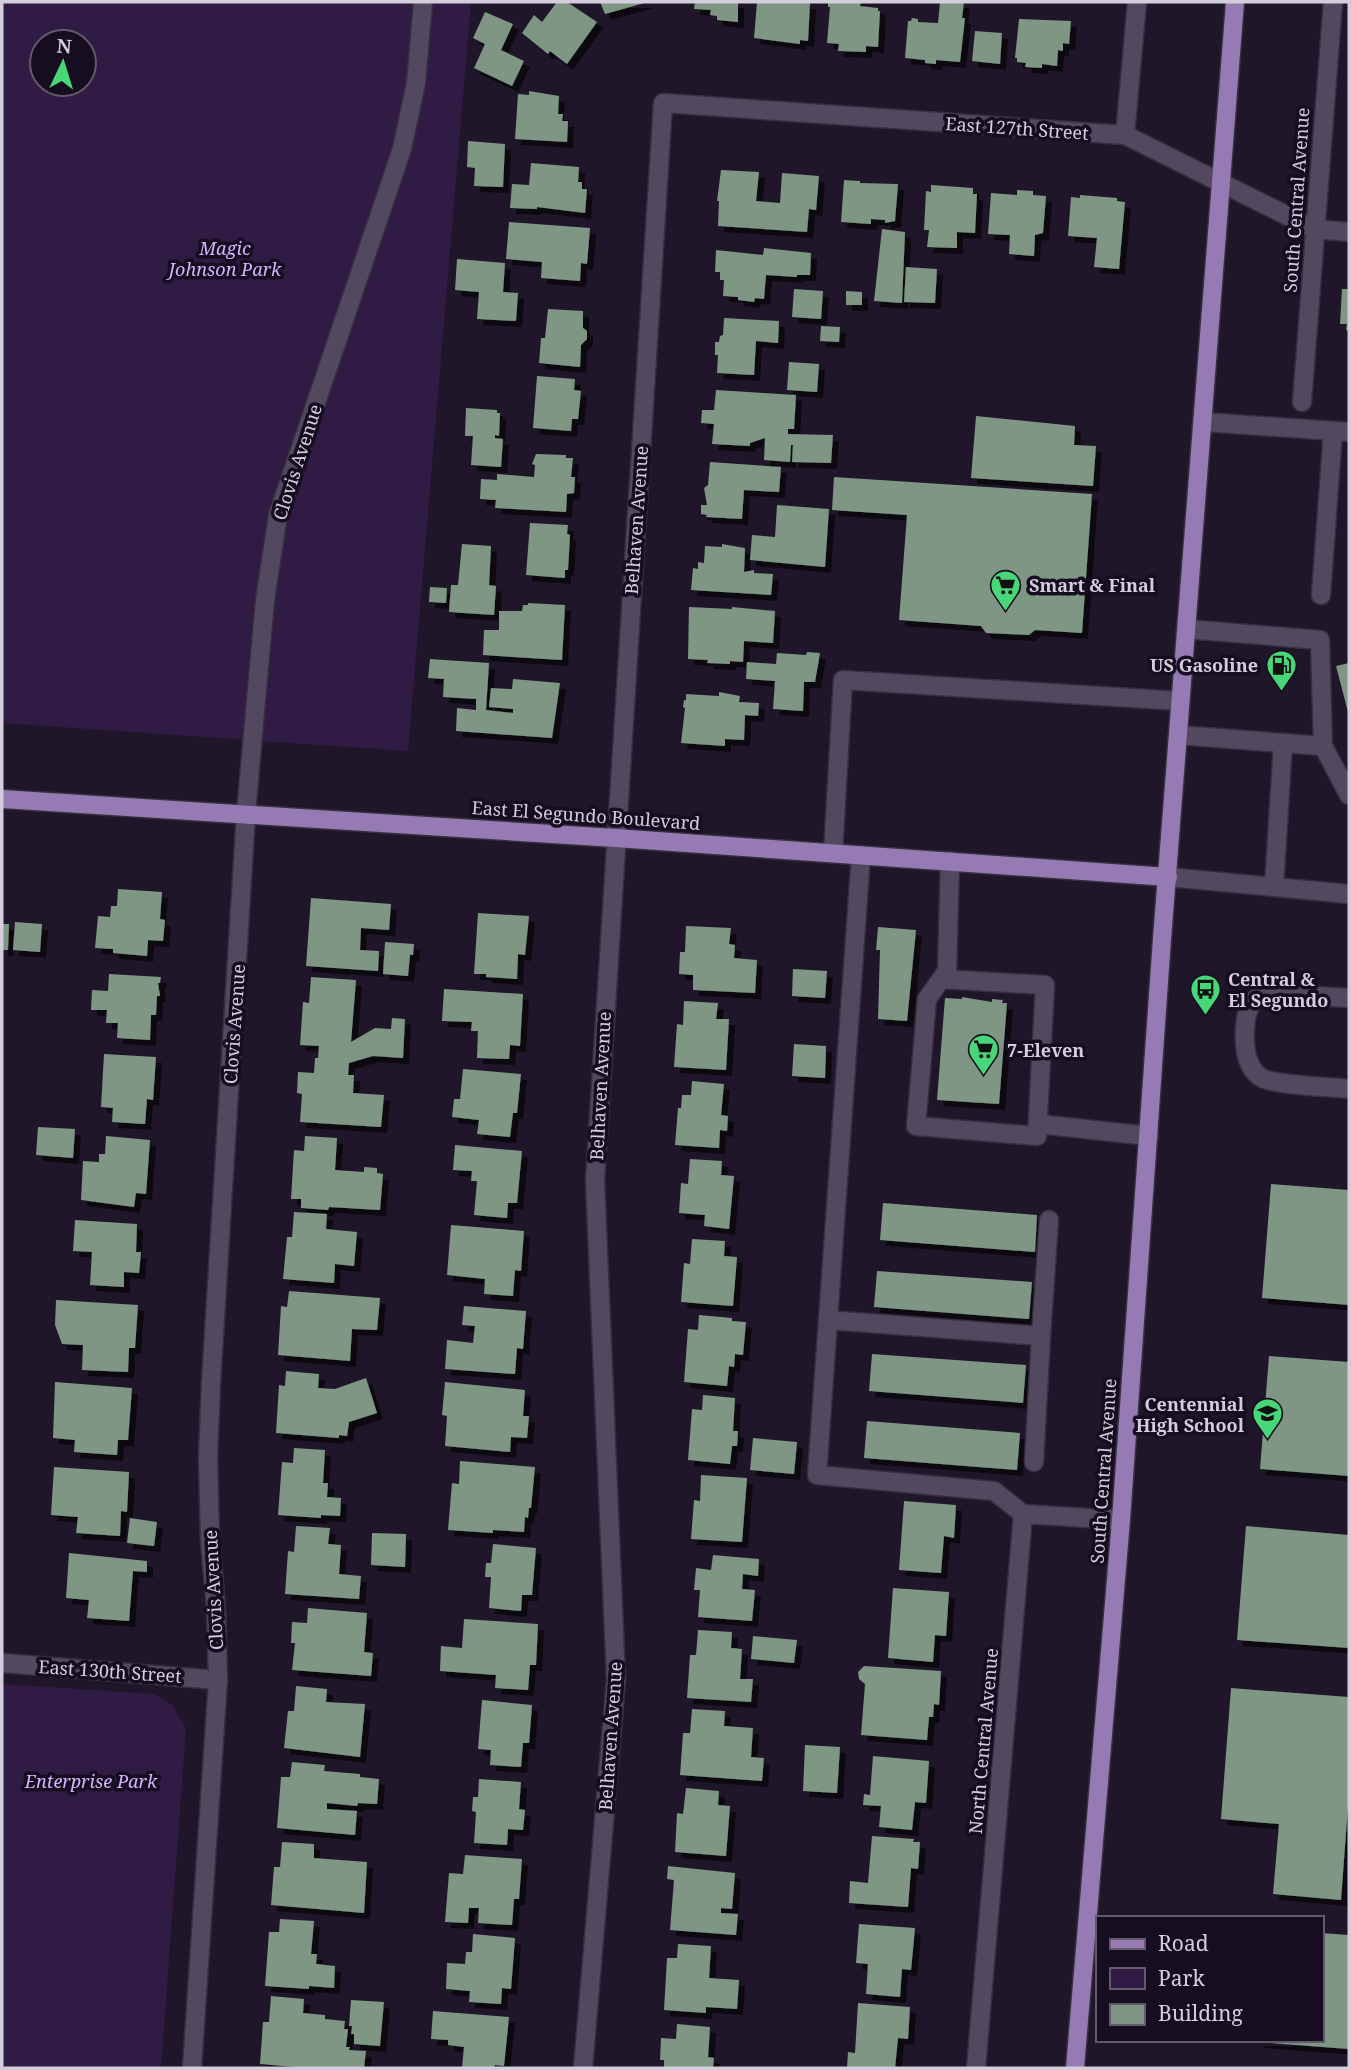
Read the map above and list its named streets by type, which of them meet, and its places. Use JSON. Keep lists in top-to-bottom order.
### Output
{
  "streets": {
    "main road": ["South Central Avenue", "East El Segundo Boulevard"],
    "street": [
      "East 127th Street",
      "Clovis Avenue",
      "Belhaven Avenue",
      "East 130th Street",
      "North Central Avenue"
    ]
  },
  "crossings": [
    ["East 127th Street", "South Central Avenue"],
    ["East 127th Street", "Belhaven Avenue"],
    ["South Central Avenue", "East El Segundo Boulevard"],
    ["Clovis Avenue", "East El Segundo Boulevard"],
    ["Clovis Avenue", "East 130th Street"],
    ["Belhaven Avenue", "East El Segundo Boulevard"]
  ],
  "parks": ["Magic Johnson Park", "Enterprise Park"],
  "places": {
    "supermarket": ["Smart & Final", "7-Eleven"],
    "fuel station": ["US Gasoline"],
    "bus stop": ["Central & El Segundo"],
    "school or university": ["Centennial High School"]
  },
  "legend": ["Road", "Park", "Building"],
  "north": "top"
}
